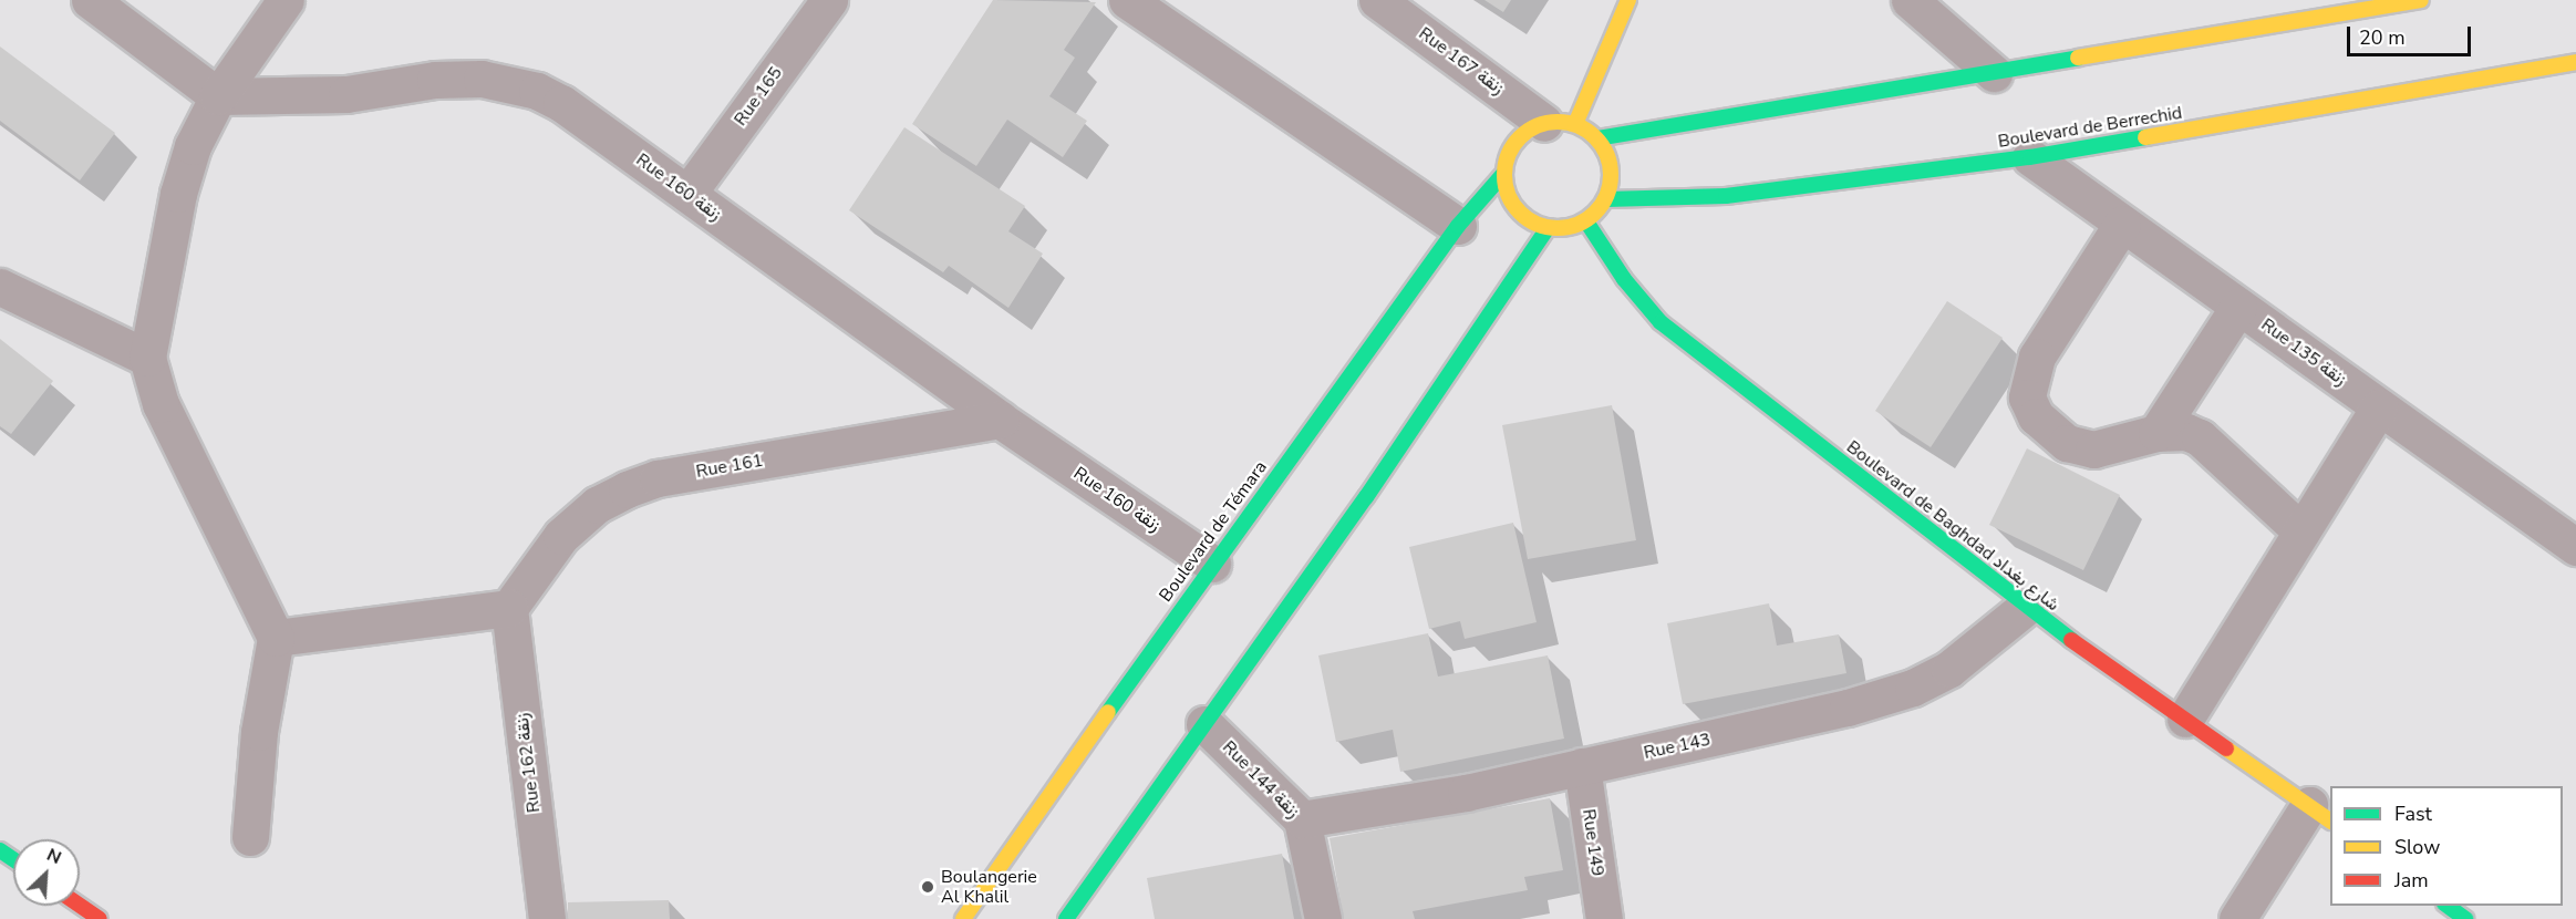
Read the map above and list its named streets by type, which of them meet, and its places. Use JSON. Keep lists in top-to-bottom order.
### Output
{
  "streets": {
    "street": [
      "Rue 167 زنقة",
      "Rue 165",
      "Boulevard de Berrechid",
      "Rue 160 زنقة",
      "Rue 135 زنقة",
      "Rue 161",
      "Boulevard de Baghdad شارع بغداد",
      "Boulevard de Témara",
      "Rue 143",
      "Rue 162 زنقة",
      "Rue 144 زنقة",
      "Rue 149"
    ]
  },
  "crossings": [
    ["Rue 167 زنقة", "Boulevard de Berrechid"],
    ["Rue 167 زنقة", "Boulevard de Baghdad شارع بغداد"],
    ["Rue 167 زنقة", "Boulevard de Témara"],
    ["Rue 165", "Rue 160 زنقة"],
    ["Boulevard de Berrechid", "Rue 135 زنقة"],
    ["Boulevard de Berrechid", "Boulevard de Baghdad شارع بغداد"],
    ["Boulevard de Berrechid", "Boulevard de Témara"],
    ["Rue 160 زنقة", "Rue 161"],
    ["Rue 160 زنقة", "Boulevard de Témara"],
    ["Rue 161", "Rue 162 زنقة"],
    ["Boulevard de Baghdad شارع بغداد", "Boulevard de Témara"],
    ["Boulevard de Baghdad شارع بغداد", "Rue 143"],
    ["Rue 143", "Rue 144 زنقة"],
    ["Rue 143", "Rue 149"]
  ],
  "places": ["Boulangerie Al Khalil"],
  "legend": ["Fast", "Slow", "Jam"],
  "scale_bar": "20 m",
  "north": "top right"
}
